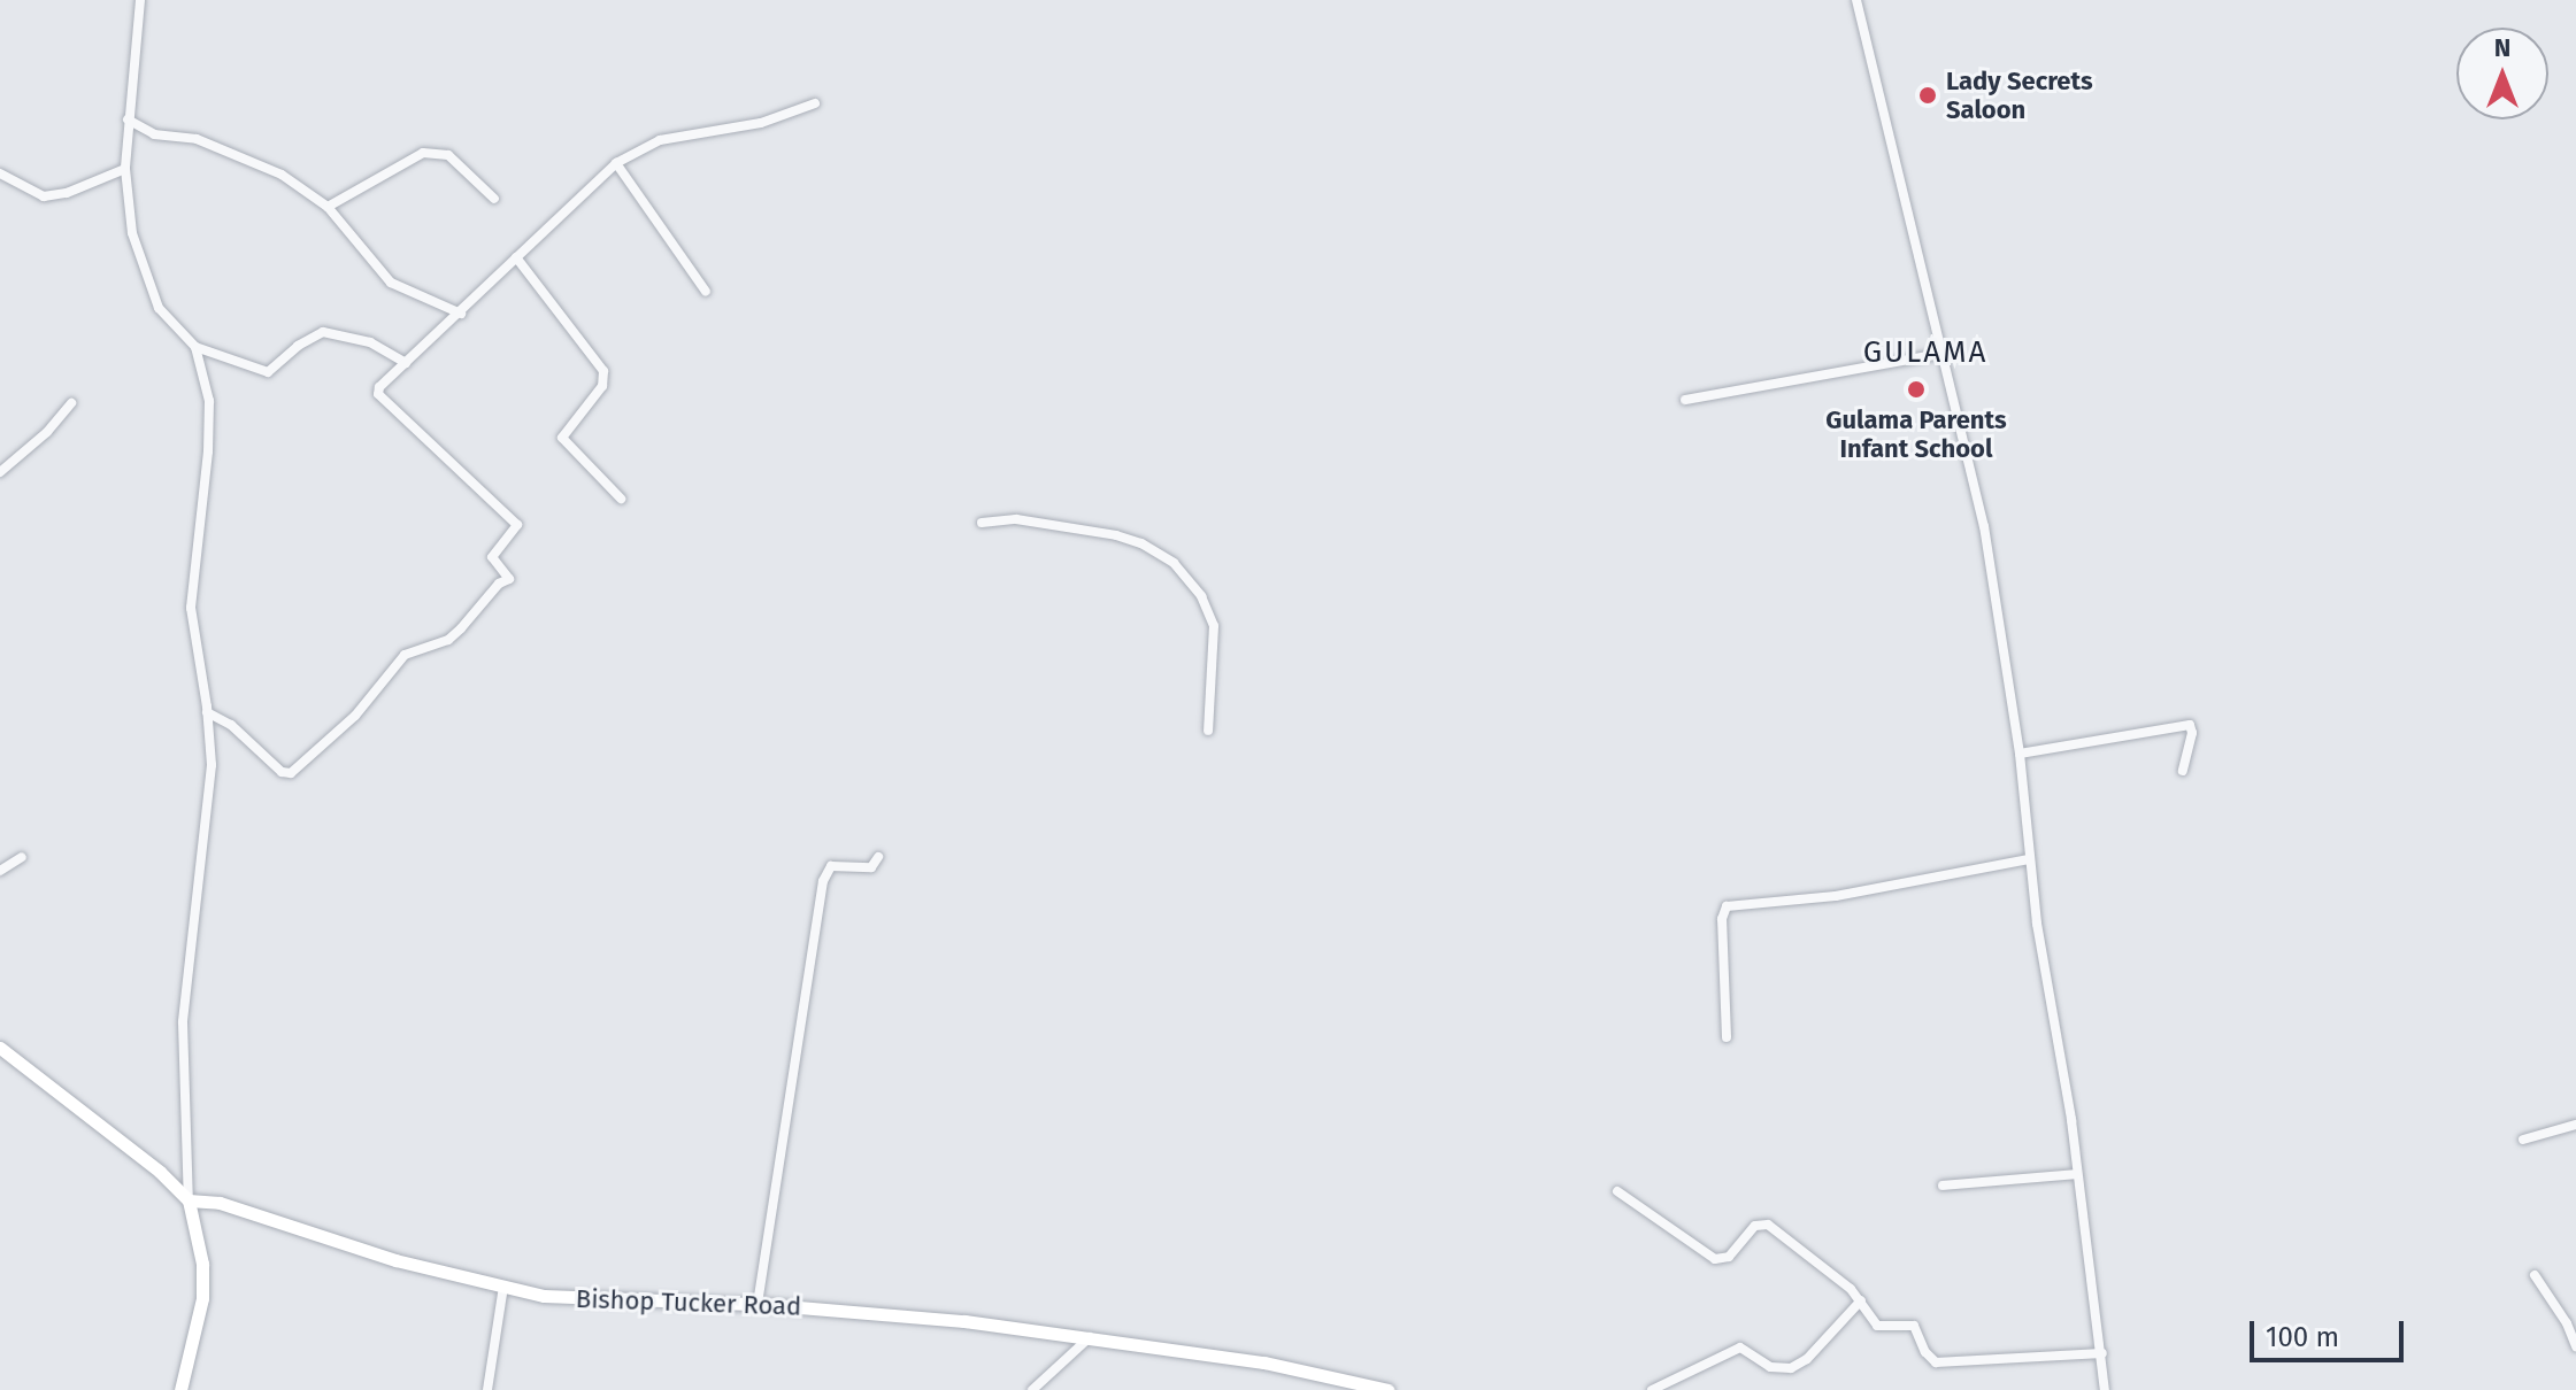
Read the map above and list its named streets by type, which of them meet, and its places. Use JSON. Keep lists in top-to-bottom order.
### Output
{
  "streets": {
    "main road": ["Bishop Tucker Road"]
  },
  "districts": ["GULAMA"],
  "places": ["Lady Secrets Saloon", "Gulama Parents Infant School"],
  "scale_bar": "100 m",
  "north": "top"
}
